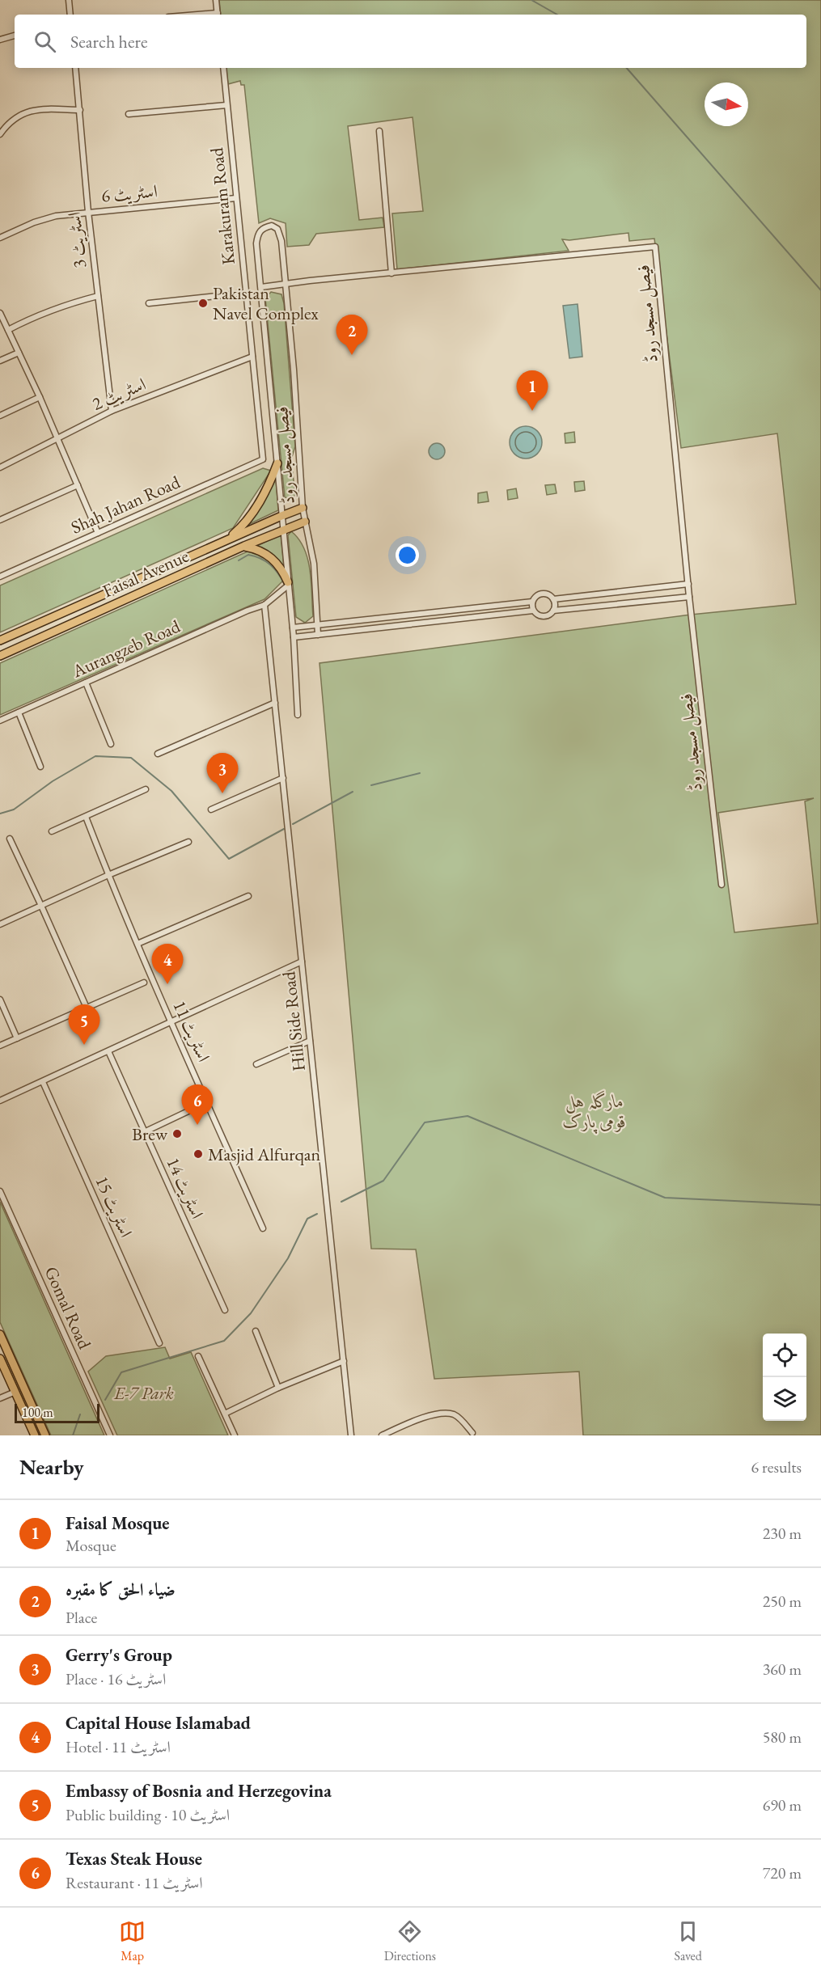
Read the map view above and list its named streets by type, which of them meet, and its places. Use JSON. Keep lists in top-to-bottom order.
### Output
{
  "streets": {
    "main road": ["Faisal Avenue"],
    "street": [
      "اسٹریٹ 6",
      "Karakuram Road",
      "اسٹریٹ 3",
      "فیصل مسجد روڈ",
      "اسٹریٹ 2",
      "Shah Jahan Road",
      "Aurangzeb Road",
      "Hill Side Road",
      "اسٹریٹ 11",
      "اسٹریٹ 14",
      "اسٹریٹ 15",
      "Gomal Road"
    ]
  },
  "crossings": [
    ["اسٹریٹ 6", "Karakuram Road"],
    ["اسٹریٹ 6", "اسٹریٹ 3"],
    ["Karakuram Road", "اسٹریٹ 2"],
    ["Karakuram Road", "Shah Jahan Road"],
    ["اسٹریٹ 3", "اسٹریٹ 2"],
    ["فیصل مسجد روڈ", "Faisal Avenue"],
    ["فیصل مسجد روڈ", "Aurangzeb Road"],
    ["Aurangzeb Road", "Hill Side Road"]
  ],
  "parks": ["مارگلہ ہل قومی پارک", "E-7 Park"],
  "places": ["Pakistan Navel Complex", "Brew", "Masjid Alfurqan"],
  "scale_bar": "100 m",
  "north": "right",
  "page": {
    "search": "Search here",
    "pins": [
      "2",
      "1",
      "3",
      "4",
      "5",
      "6"
    ],
    "scale": "100 m",
    "heading": ["Nearby", "6 results"],
    "list": [
      {
        "mark": "1",
        "name": "Faisal Mosque",
        "note": "Mosque",
        "value": "230 m"
      },
      {
        "mark": "2",
        "name": "ضیاء الحق کا مقبرہ",
        "note": "Place",
        "value": "250 m"
      },
      {
        "mark": "3",
        "name": "Gerry's Group",
        "note": "Place · اسٹریٹ 16",
        "value": "360 m"
      },
      {
        "mark": "4",
        "name": "Capital House Islamabad",
        "note": "Hotel · اسٹریٹ 11",
        "value": "580 m"
      },
      {
        "mark": "5",
        "name": "Embassy of Bosnia and Herzegovina",
        "note": "Public building · اسٹریٹ 10",
        "value": "690 m"
      },
      {
        "mark": "6",
        "name": "Texas Steak House",
        "note": "Restaurant · اسٹریٹ 11",
        "value": "720 m"
      }
    ],
    "nav": ["Map", "Directions", "Saved"]
  }
}
